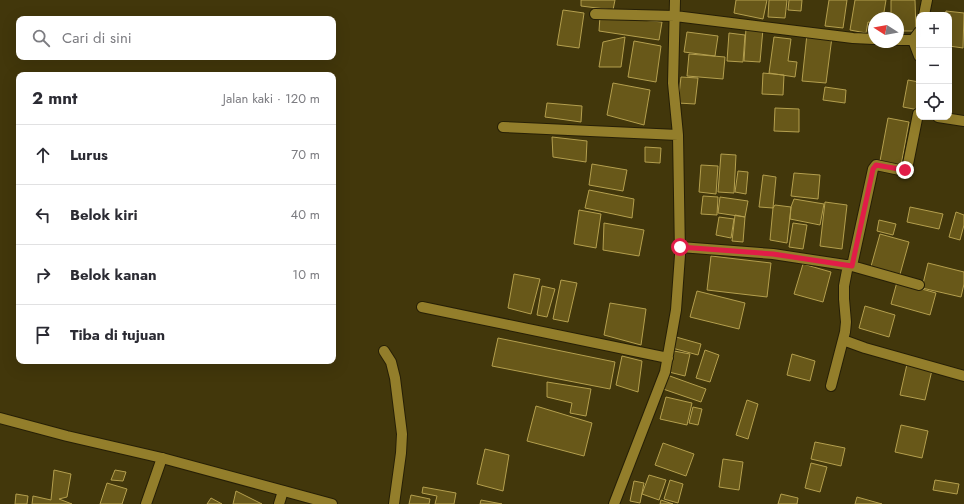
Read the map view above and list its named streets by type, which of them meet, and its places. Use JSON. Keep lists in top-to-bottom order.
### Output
{
  "north": "left",
  "page": {
    "map_buttons": ["+", "−"],
    "search": "Cari di sini",
    "heading": ["2 mnt", "Jalan kaki · 120 m"],
    "list": [
      ["Lurus", "70 m"],
      ["Belok kiri", "40 m"],
      ["Belok kanan", "10 m"],
      "Tiba di tujuan"
    ]
  }
}
